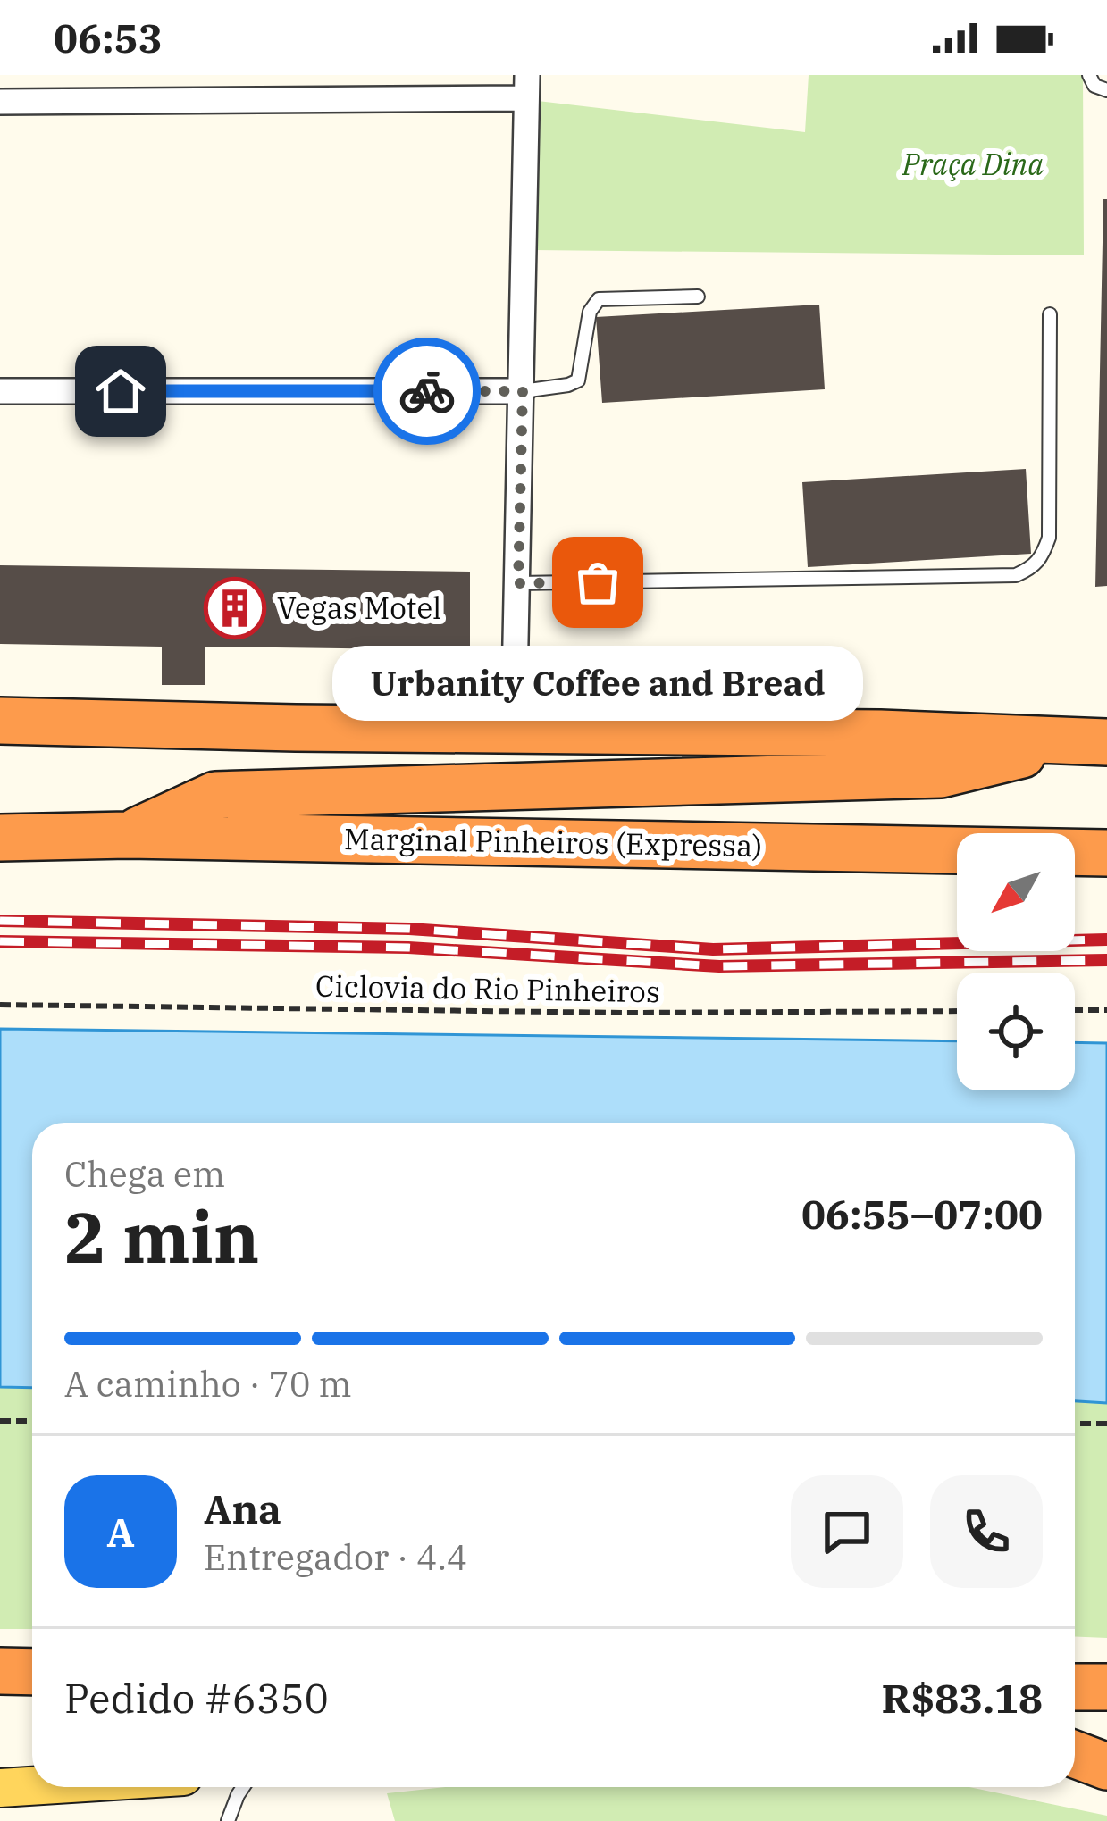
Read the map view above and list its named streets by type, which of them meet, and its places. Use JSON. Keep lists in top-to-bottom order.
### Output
{
  "streets": {
    "highway": ["Marginal Pinheiros (Expressa)"],
    "path": ["Ciclovia do Rio Pinheiros"]
  },
  "parks": ["Praça Dina"],
  "places": {
    "other": ["Urbanity Coffee and Bread"],
    "building": ["Vegas Motel"]
  },
  "north": "bottom left",
  "page": {
    "status": "06:53",
    "bubble": "Urbanity Coffee and Bread",
    "heading": ["2 min", "Chega em", "06:55–07:00"],
    "panel": [
      "Ana",
      "Entregador · 4.4",
      "Pedido #6350",
      "R$83.18"
    ],
    "bar": "A caminho · 70 m",
    "round": "A"
  }
}
